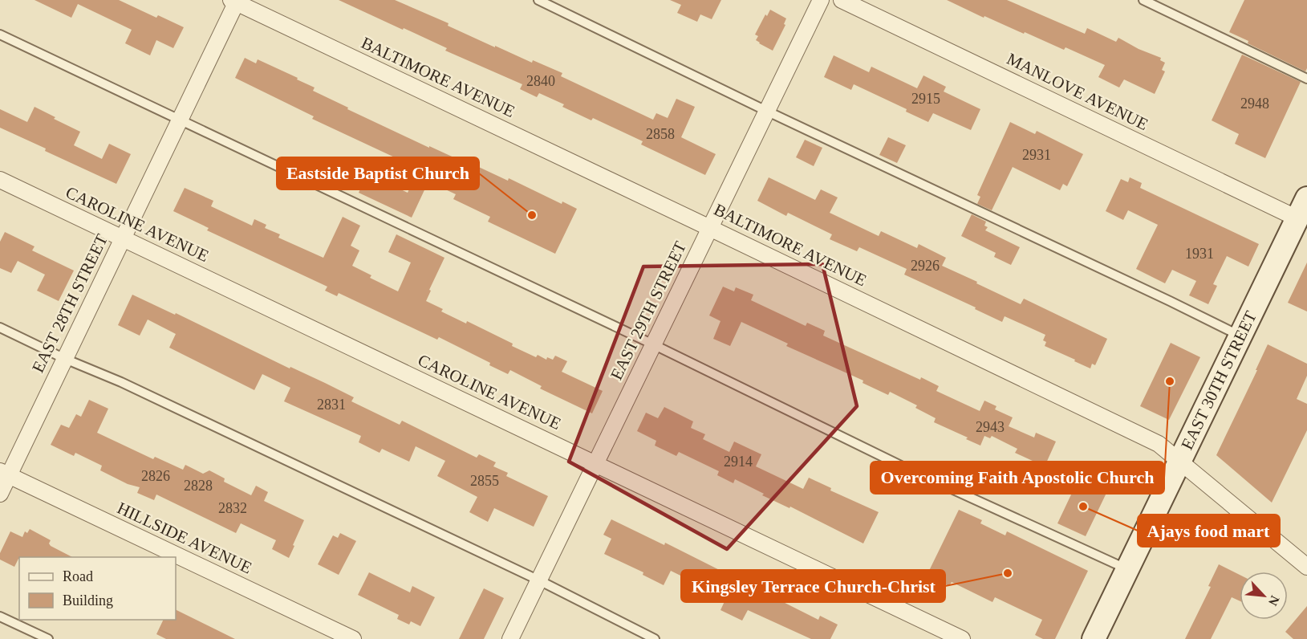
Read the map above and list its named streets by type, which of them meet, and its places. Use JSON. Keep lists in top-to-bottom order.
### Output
{
  "streets": {
    "main road": ["EAST 30TH STREET"],
    "street": [
      "BALTIMORE AVENUE",
      "MANLOVE AVENUE",
      "CAROLINE AVENUE",
      "EAST 28TH STREET",
      "EAST 29TH STREET",
      "HILLSIDE AVENUE"
    ]
  },
  "crossings": [
    ["BALTIMORE AVENUE", "EAST 28TH STREET"],
    ["BALTIMORE AVENUE", "EAST 29TH STREET"],
    ["BALTIMORE AVENUE", "EAST 30TH STREET"],
    ["MANLOVE AVENUE", "EAST 30TH STREET"],
    ["CAROLINE AVENUE", "EAST 28TH STREET"],
    ["CAROLINE AVENUE", "EAST 29TH STREET"],
    ["EAST 28TH STREET", "HILLSIDE AVENUE"]
  ],
  "places": [
    "Eastside Baptist Church",
    "Overcoming Faith Apostolic Church",
    "Ajays food mart",
    "Kingsley Terrace Church-Christ"
  ],
  "house_numbers": [
    "2840",
    "2915",
    "2948",
    "2858",
    "2931",
    "1931",
    "2926",
    "2831",
    "2943",
    "2914",
    "2826",
    "2855",
    "2828",
    "2832"
  ],
  "legend": ["Road", "Building"],
  "north": "bottom right"
}
